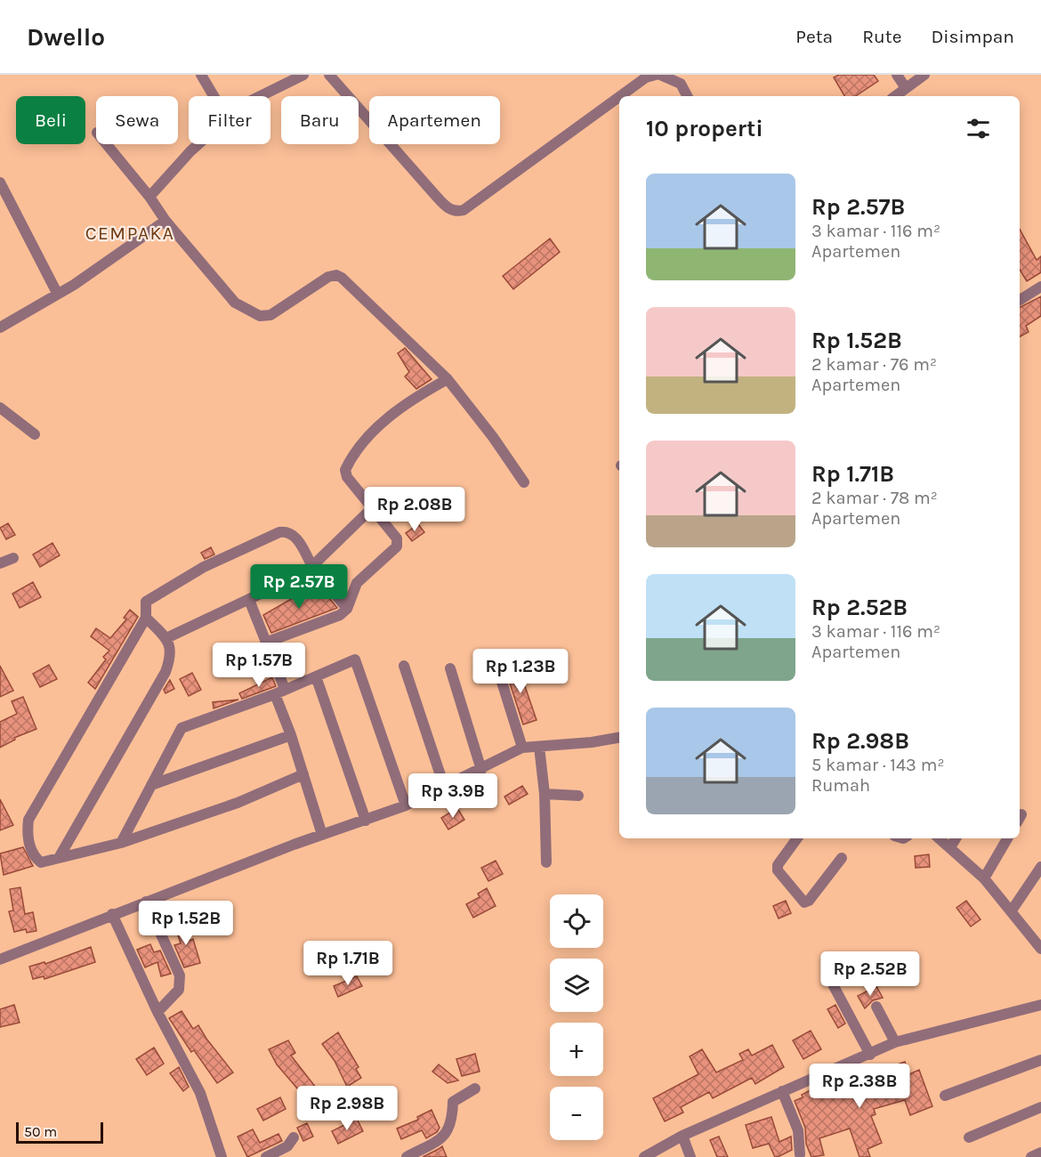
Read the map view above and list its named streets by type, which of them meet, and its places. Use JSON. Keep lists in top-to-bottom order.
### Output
{
  "districts": ["CEMPAKA"],
  "scale_bar": "50 m",
  "page": {
    "header": "Dwello",
    "nav": ["Peta", "Rute", "Disimpan"],
    "chip": [
      "Beli",
      "Sewa",
      "Filter",
      "Baru",
      "Apartemen"
    ],
    "heading": "10 properti",
    "list": [
      {
        "name": "Rp 2.57B",
        "note": "3 kamar · 116 m² · Apartemen"
      },
      {
        "name": "Rp 1.52B",
        "note": "2 kamar · 76 m² · Apartemen"
      },
      {
        "name": "Rp 1.71B",
        "note": "2 kamar · 78 m² · Apartemen"
      },
      {
        "name": "Rp 2.52B",
        "note": "3 kamar · 116 m² · Apartemen"
      },
      {
        "name": "Rp 2.98B",
        "note": "5 kamar · 143 m² · Rumah"
      }
    ],
    "price": [
      "Rp 2.08B",
      "Rp 2.57B",
      "Rp 1.57B",
      "Rp 1.23B",
      "Rp 3.9B",
      "Rp 1.52B",
      "Rp 1.71B",
      "Rp 2.52B",
      "Rp 2.38B",
      "Rp 2.98B"
    ],
    "map_buttons": ["+", "−"],
    "scale": "50 m"
  }
}
